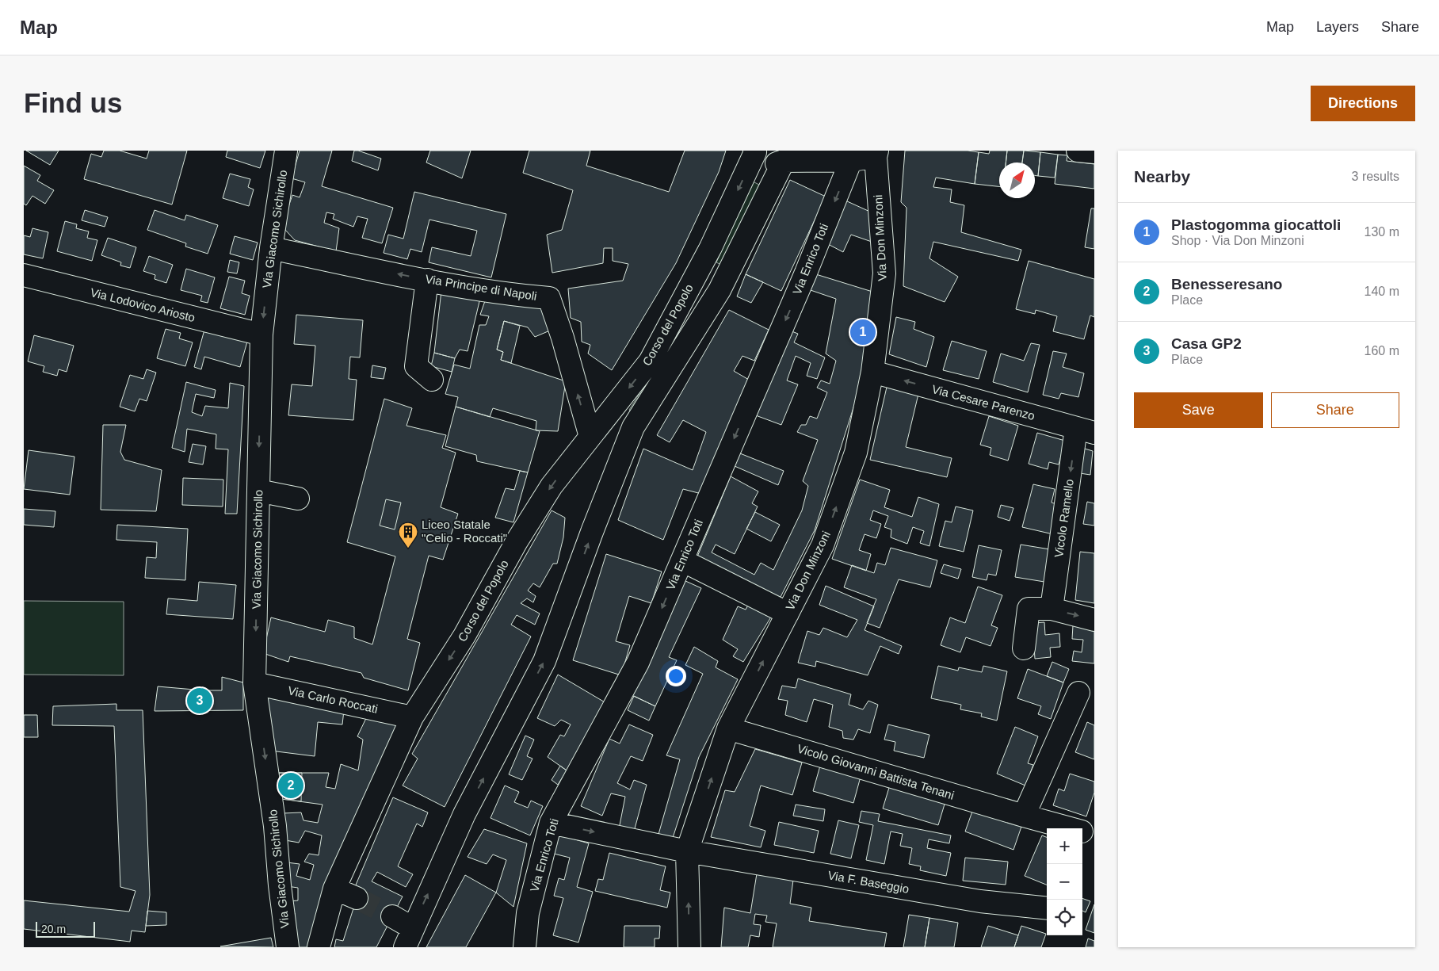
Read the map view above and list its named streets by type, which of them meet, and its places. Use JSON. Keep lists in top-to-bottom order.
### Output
{
  "streets": {
    "street": [
      "Via Giacomo Sichirollo",
      "Via Don Minzoni",
      "Via Enrico Toti",
      "Via Principe di Napoli",
      "Via Lodovico Ariosto",
      "Corso del Popolo",
      "Via Cesare Parenzo",
      "Vicolo Ramello",
      "Via Carlo Roccati",
      "Vicolo Giovanni Battista Tenani",
      "Via F. Baseggio"
    ]
  },
  "crossings": [
    ["Via Giacomo Sichirollo", "Via Principe di Napoli"],
    ["Via Giacomo Sichirollo", "Via Lodovico Ariosto"],
    ["Via Giacomo Sichirollo", "Via Carlo Roccati"],
    ["Via Don Minzoni", "Via Cesare Parenzo"],
    ["Via Don Minzoni", "Vicolo Giovanni Battista Tenani"],
    ["Via Don Minzoni", "Via F. Baseggio"],
    ["Via Enrico Toti", "Via F. Baseggio"],
    ["Via Principe di Napoli", "Corso del Popolo"],
    ["Corso del Popolo", "Via Carlo Roccati"],
    ["Via Cesare Parenzo", "Vicolo Ramello"]
  ],
  "one_way": [
    "Via Giacomo Sichirollo",
    "Via Don Minzoni",
    "Via Enrico Toti",
    "Via Principe di Napoli",
    "Via Cesare Parenzo",
    "Vicolo Ramello"
  ],
  "places": {
    "building": ["Liceo Statale \"Celio - Roccati\""]
  },
  "scale_bar": "20 m",
  "north": "top right",
  "page": {
    "header": "Map",
    "nav": ["Map", "Layers", "Share"],
    "buttons": [
      "Directions",
      ["Save", "Share"]
    ],
    "title": "Find us",
    "heading": ["Nearby", "3 results"],
    "list": [
      {
        "mark": "1",
        "name": "Plastogomma giocattoli",
        "note": "Shop · Via Don Minzoni",
        "value": "130 m"
      },
      {
        "mark": "2",
        "name": "Benesseresano",
        "note": "Place",
        "value": "140 m"
      },
      {
        "mark": "3",
        "name": "Casa GP2",
        "note": "Place",
        "value": "160 m"
      }
    ],
    "pins": ["1", "3", "2"],
    "map_buttons": ["+", "−"],
    "scale": "20 m"
  }
}
